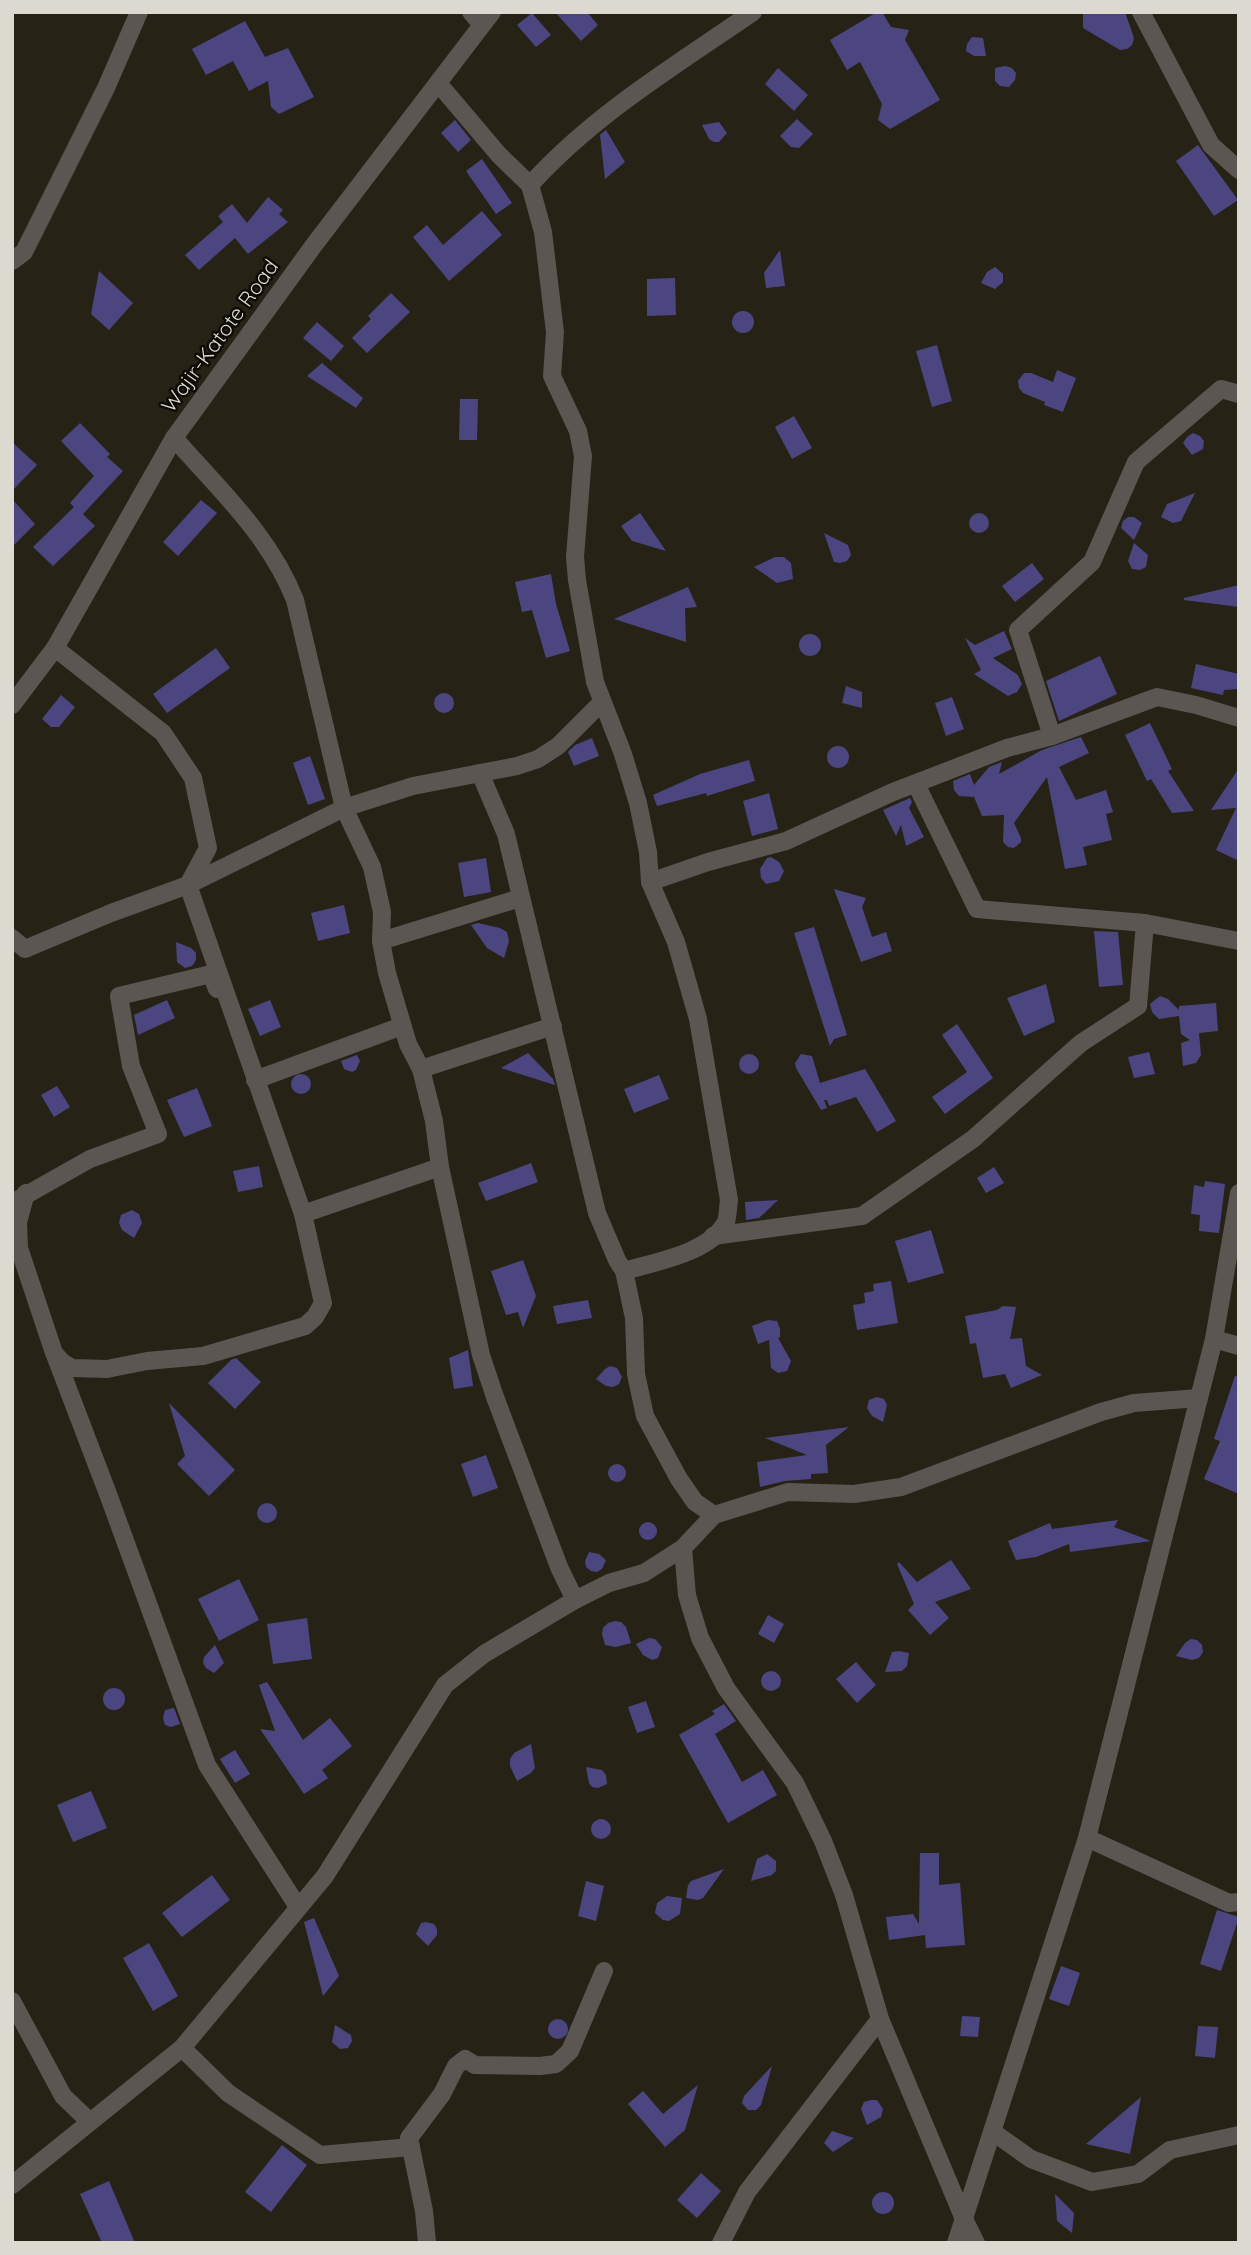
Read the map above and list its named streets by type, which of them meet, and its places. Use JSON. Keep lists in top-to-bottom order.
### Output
{
  "streets": {
    "street": ["Wajir-Katote Road"]
  }
}
